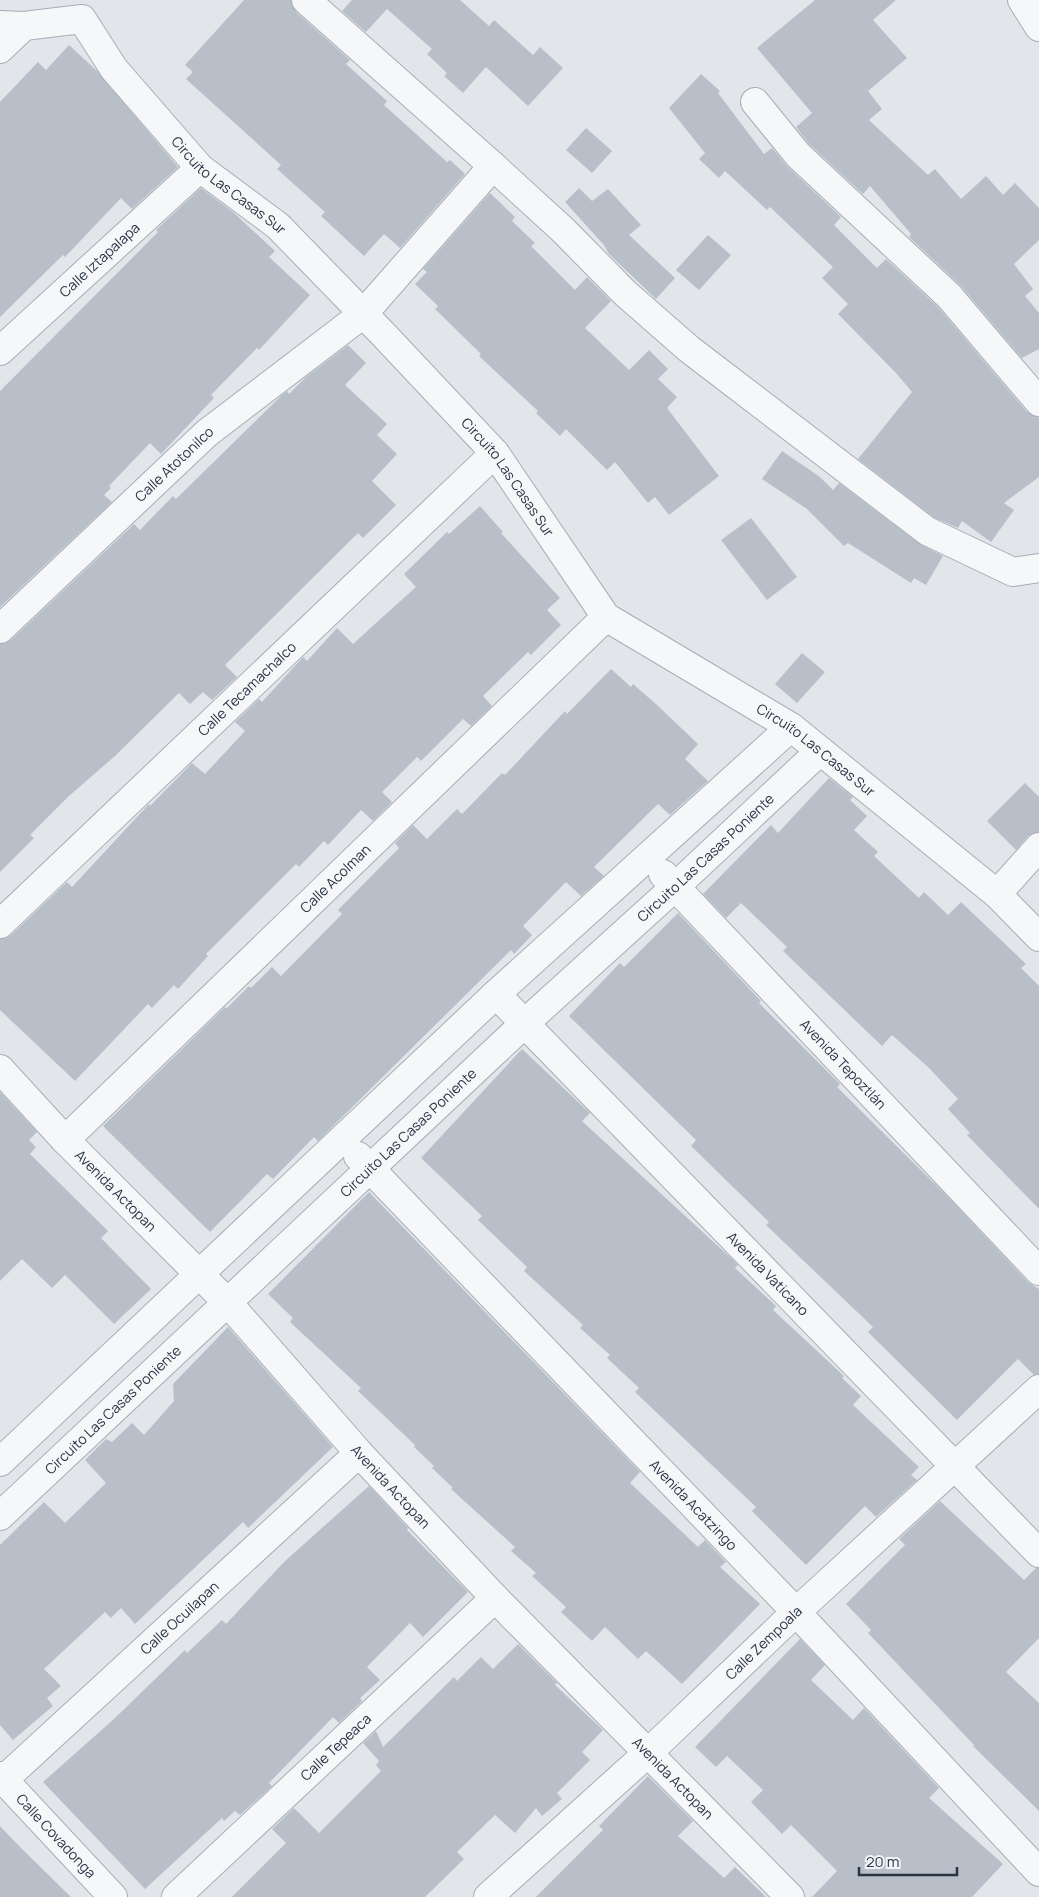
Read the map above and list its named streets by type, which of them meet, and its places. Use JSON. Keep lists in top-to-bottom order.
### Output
{
  "streets": {
    "street": [
      "Circuito Las Casas Sur",
      "Calle Iztapalapa",
      "Calle Atotonilco",
      "Calle Tecamachalco",
      "Circuito Las Casas Poniente",
      "Calle Acolman",
      "Avenida Tepoztlán",
      "Avenida Actopan",
      "Avenida Vaticano",
      "Avenida Acatzingo",
      "Calle Ocuilapan",
      "Calle Zempoala",
      "Calle Tepeaca",
      "Calle Covadonga"
    ]
  },
  "crossings": [
    ["Circuito Las Casas Sur", "Calle Iztapalapa"],
    ["Circuito Las Casas Sur", "Calle Atotonilco"],
    ["Circuito Las Casas Sur", "Calle Tecamachalco"],
    ["Circuito Las Casas Sur", "Circuito Las Casas Poniente"],
    ["Circuito Las Casas Sur", "Calle Acolman"],
    ["Circuito Las Casas Poniente", "Avenida Tepoztlán"],
    ["Circuito Las Casas Poniente", "Avenida Actopan"],
    ["Circuito Las Casas Poniente", "Avenida Vaticano"],
    ["Circuito Las Casas Poniente", "Avenida Acatzingo"],
    ["Calle Acolman", "Avenida Actopan"],
    ["Avenida Actopan", "Calle Ocuilapan"],
    ["Avenida Actopan", "Calle Zempoala"],
    ["Avenida Actopan", "Calle Tepeaca"],
    ["Avenida Vaticano", "Calle Zempoala"],
    ["Avenida Acatzingo", "Calle Zempoala"],
    ["Calle Ocuilapan", "Calle Covadonga"]
  ],
  "scale_bar": "20 m"
}
